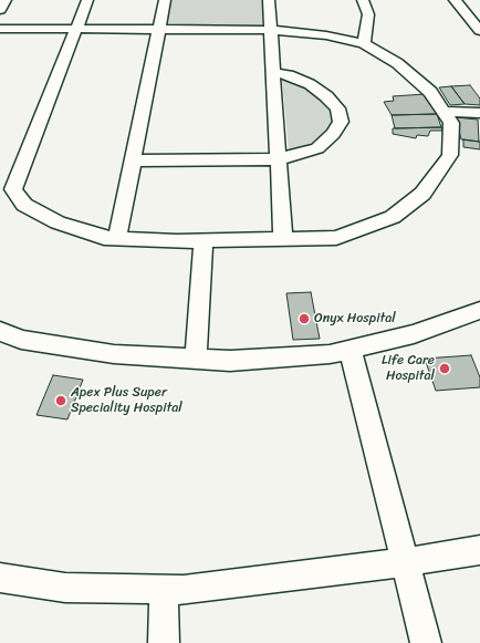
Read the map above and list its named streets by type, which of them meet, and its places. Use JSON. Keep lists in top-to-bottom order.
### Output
{
  "places": ["Onyx Hospital", "Life Care Hospital", "Apex Plus Super Speciality Hospital"]
}
